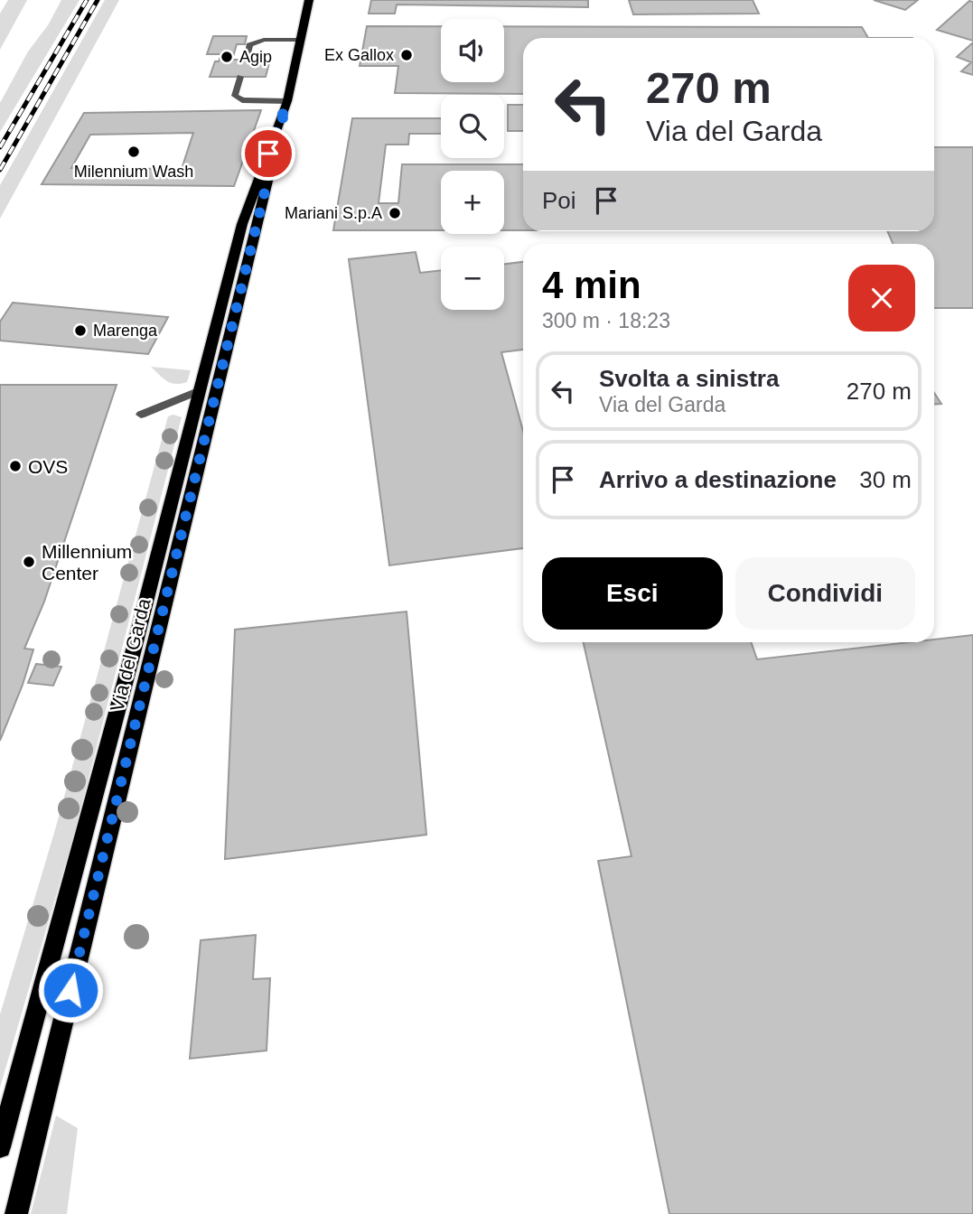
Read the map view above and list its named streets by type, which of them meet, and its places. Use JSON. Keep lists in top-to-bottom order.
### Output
{
  "streets": {
    "main road": ["Via del Garda"]
  },
  "places": [
    "Ex Gallox",
    "Agip",
    "Milennium Wash",
    "Mariani S.p.A",
    "Marenga",
    "OVS",
    "Millennium Center"
  ],
  "page": {
    "map_buttons": ["+", "−"],
    "turn": ["270 m", "Via del Garda"],
    "then": "Poi",
    "heading": ["4 min", "300 m · 18:23"],
    "list": [
      {
        "name": "Svolta a sinistra",
        "note": "Via del Garda",
        "value": "270 m"
      },
      {
        "name": "Arrivo a destinazione",
        "value": "30 m"
      }
    ],
    "buttons": ["Esci", "Condividi"]
  }
}
